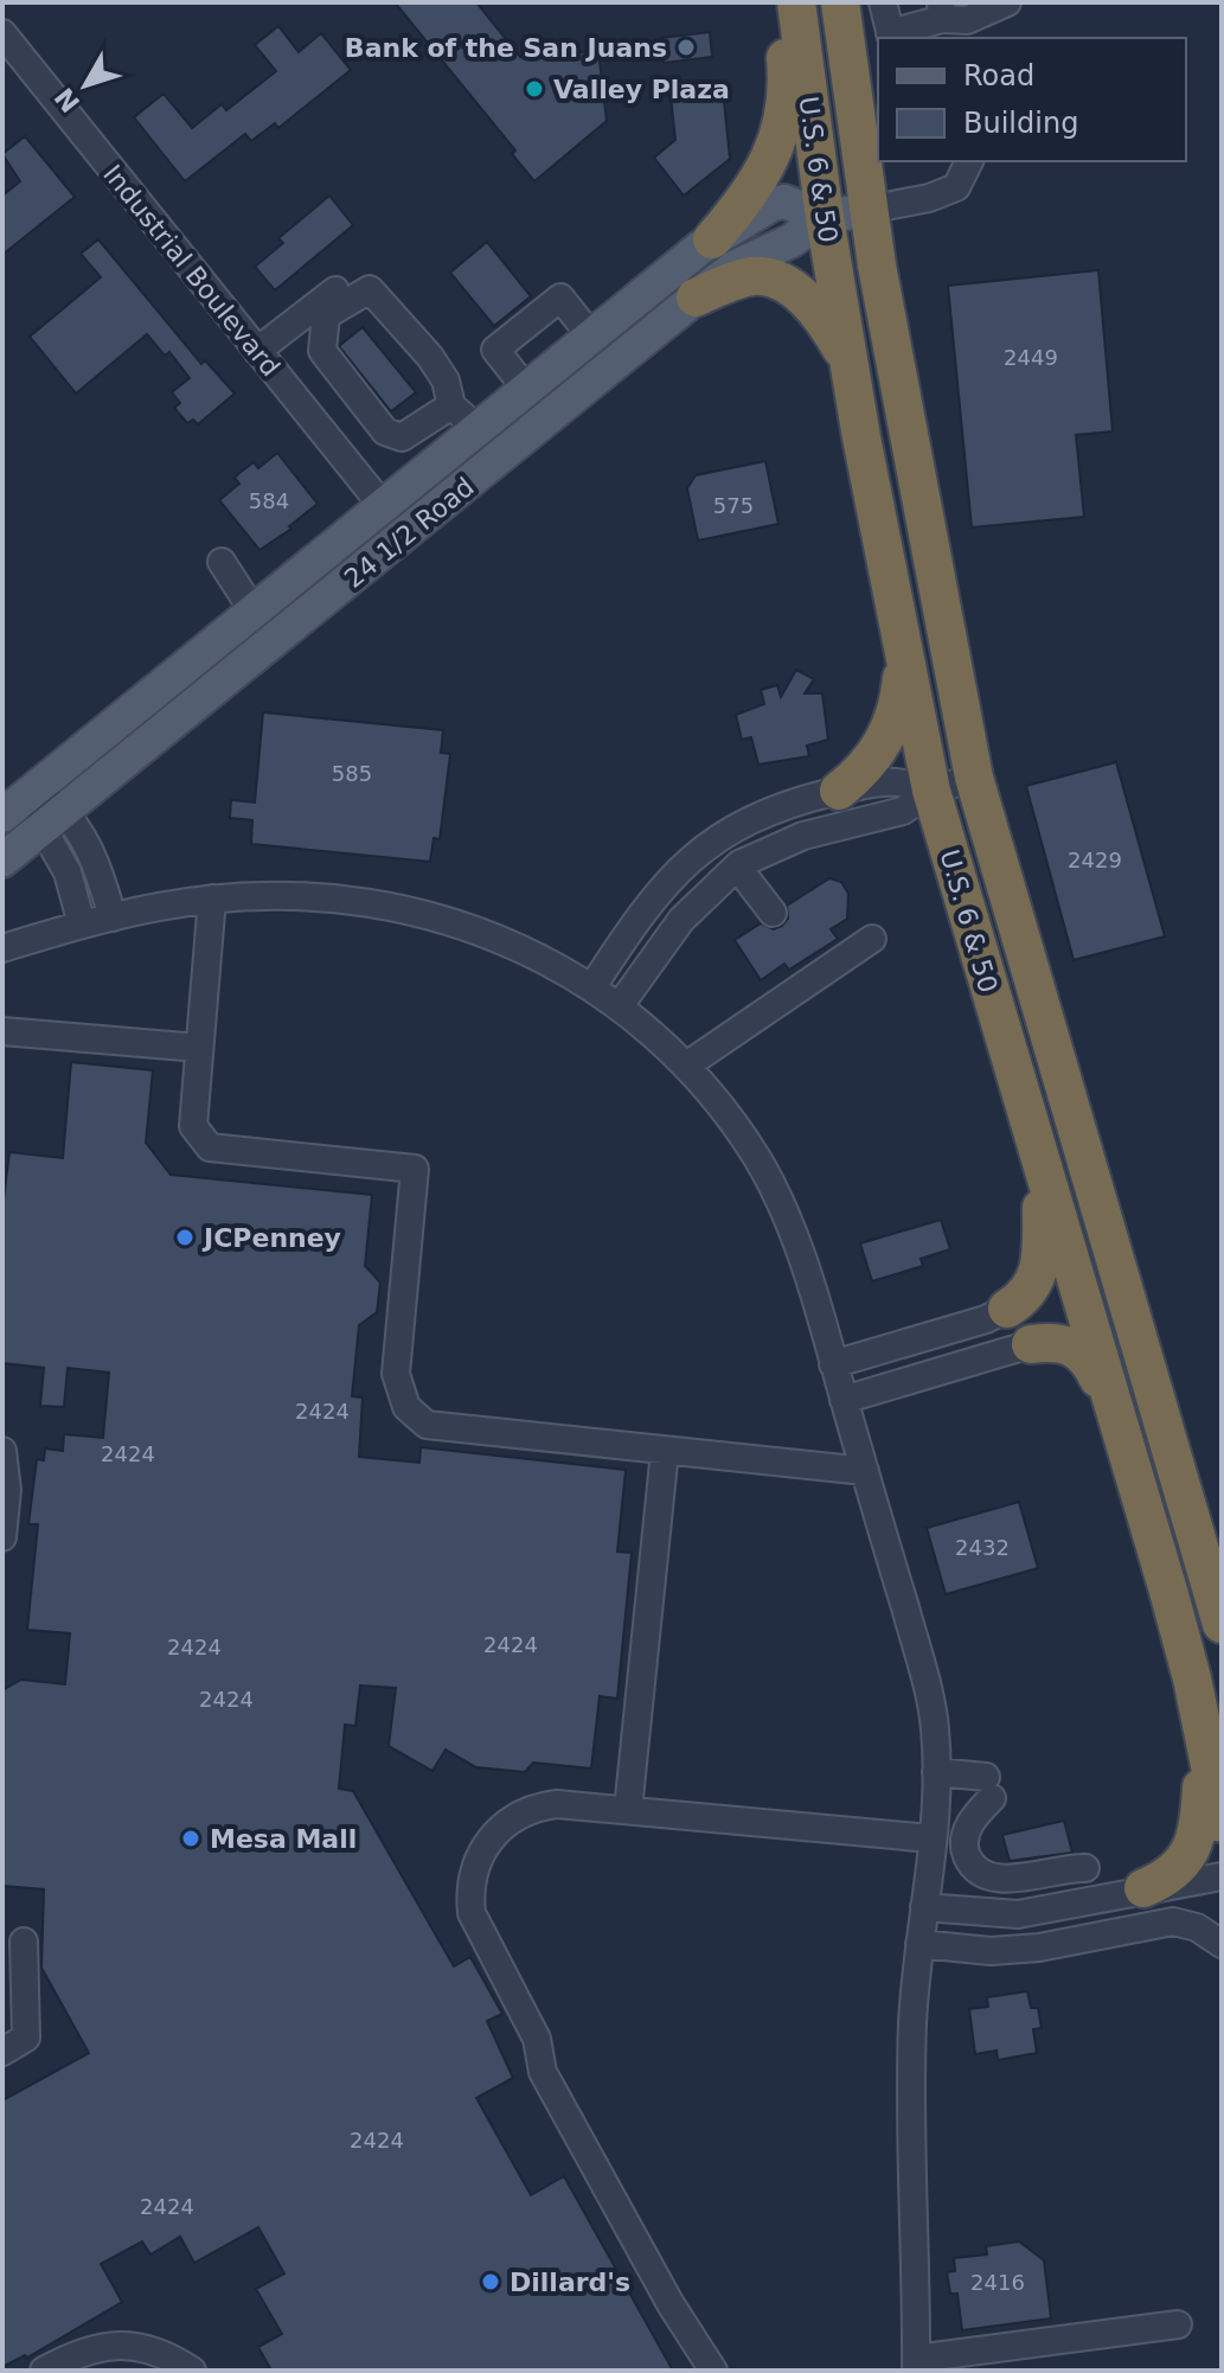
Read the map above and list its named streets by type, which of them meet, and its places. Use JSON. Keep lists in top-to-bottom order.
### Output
{
  "streets": {
    "highway": ["U.S. 6 & 50"],
    "main road": ["24 1/2 Road"],
    "street": ["Industrial Boulevard"]
  },
  "crossings": [
    ["U.S. 6 & 50", "24 1/2 Road"],
    ["Industrial Boulevard", "24 1/2 Road"]
  ],
  "places": [
    "Bank of the San Juans",
    "Valley Plaza",
    "JCPenney",
    "Mesa Mall",
    "Dillard's"
  ],
  "house_numbers": [
    "2449",
    "584",
    "575",
    "585",
    "2429",
    "2424",
    "2424",
    "2432",
    "2424",
    "2424",
    "2424",
    "2424",
    "2424",
    "2416"
  ],
  "legend": ["Road", "Building"],
  "north": "bottom left"
}
